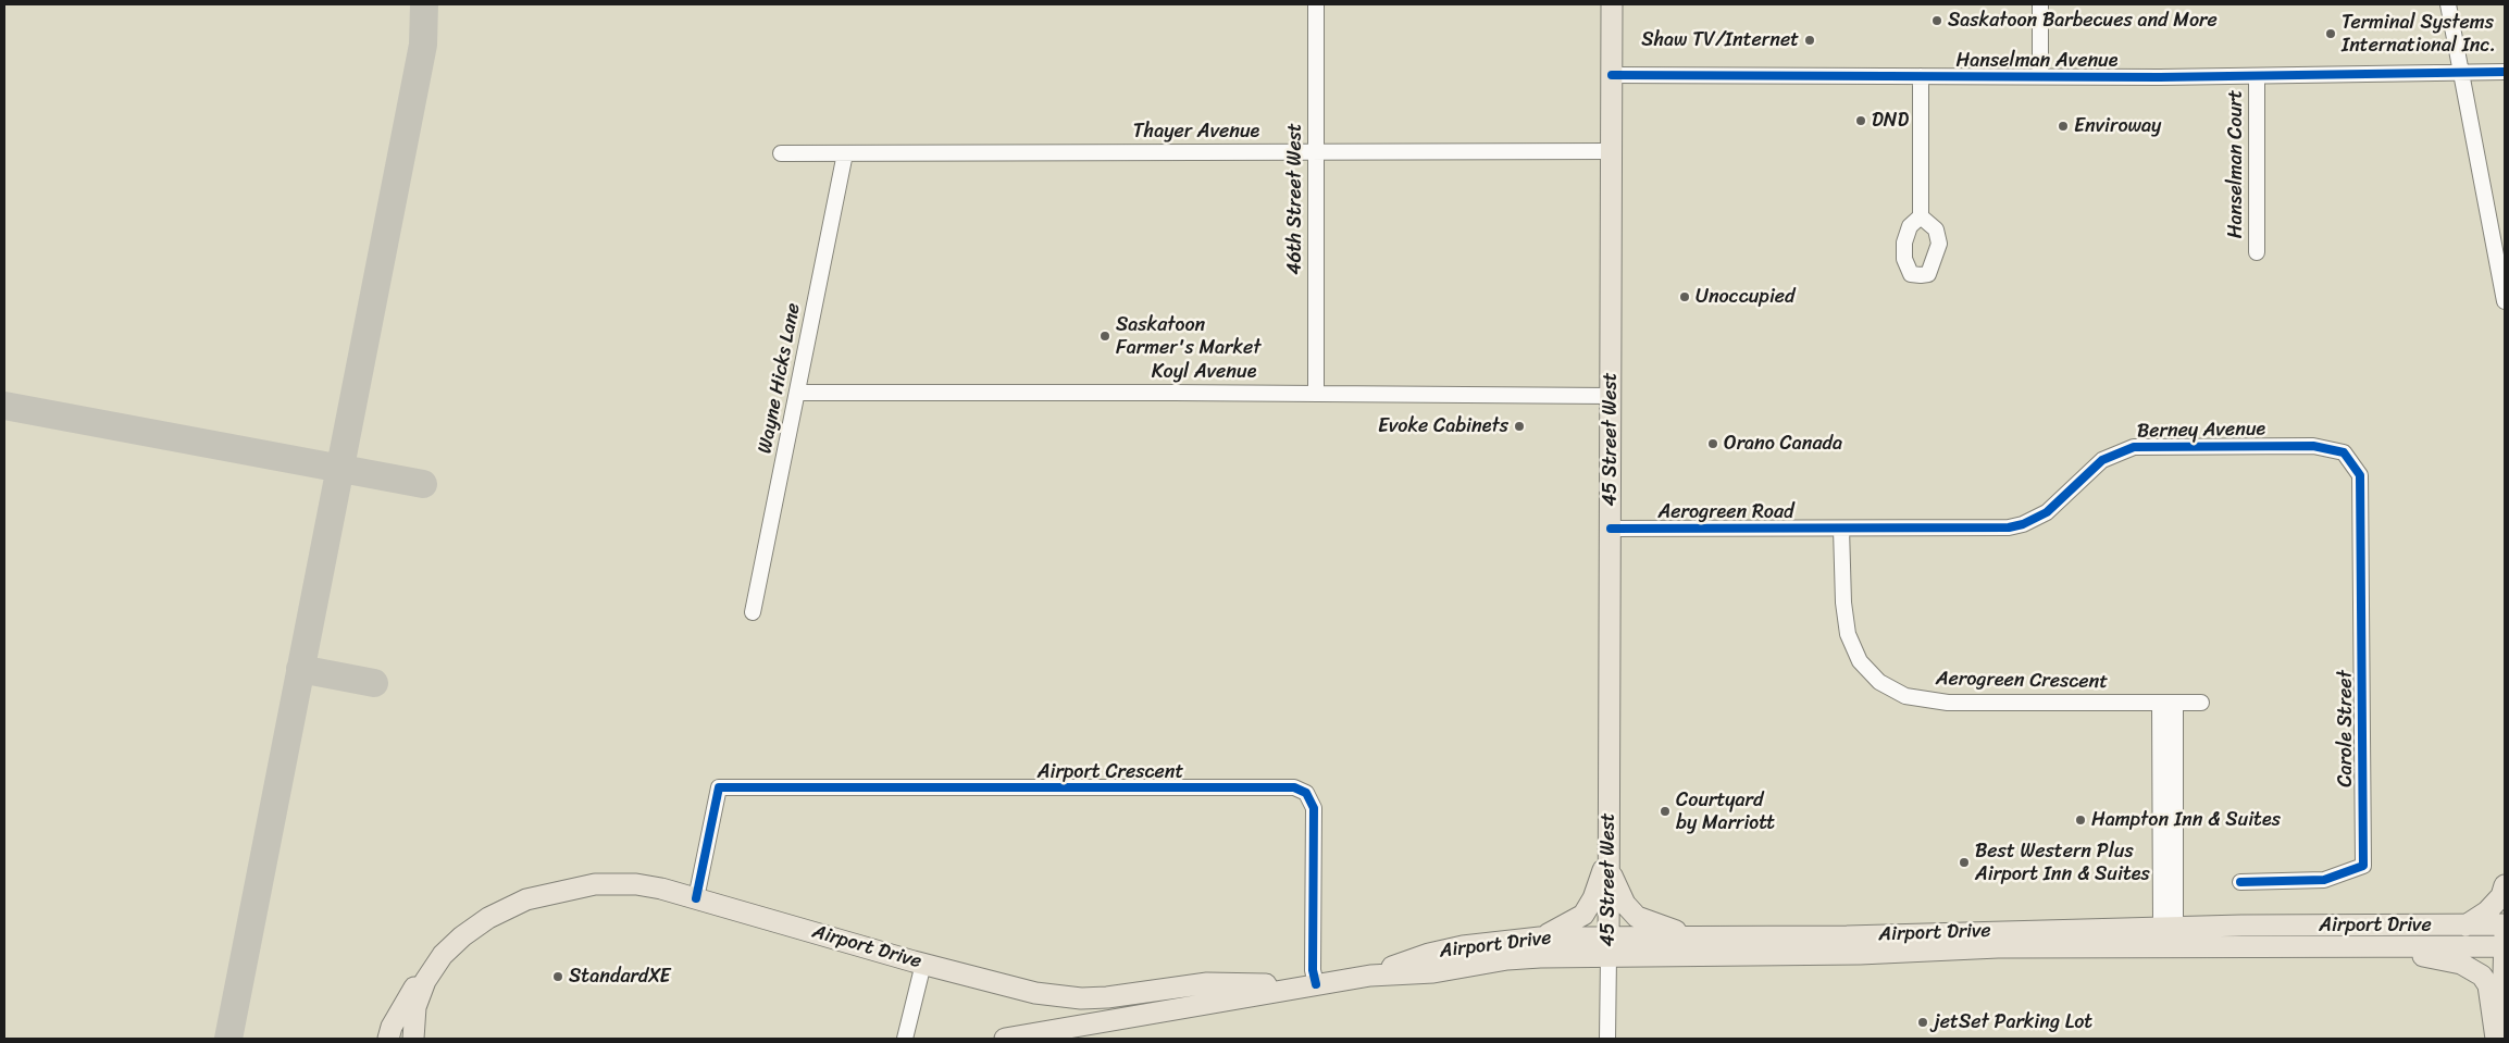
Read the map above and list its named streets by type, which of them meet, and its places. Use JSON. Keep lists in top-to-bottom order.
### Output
{
  "streets": {
    "main road": ["45 Street West", "Airport Drive"],
    "street": [
      "Hanselman Avenue",
      "Thayer Avenue",
      "Hanselman Court",
      "46th Street West",
      "Koyl Avenue",
      "Wayne Hicks Lane",
      "Berney Avenue",
      "Aerogreen Road",
      "Aerogreen Crescent",
      "Carole Street",
      "Airport Crescent"
    ]
  },
  "crossings": [
    ["Hanselman Avenue", "Hanselman Court"],
    ["Hanselman Avenue", "45 Street West"],
    ["Thayer Avenue", "46th Street West"],
    ["Thayer Avenue", "Wayne Hicks Lane"],
    ["Thayer Avenue", "45 Street West"],
    ["46th Street West", "Koyl Avenue"],
    ["Koyl Avenue", "Wayne Hicks Lane"],
    ["Koyl Avenue", "45 Street West"],
    ["Berney Avenue", "Aerogreen Road"],
    ["Berney Avenue", "Aerogreen Crescent"],
    ["Berney Avenue", "Carole Street"],
    ["45 Street West", "Aerogreen Road"],
    ["45 Street West", "Airport Drive"],
    ["Aerogreen Road", "Aerogreen Crescent"],
    ["Airport Crescent", "Airport Drive"]
  ],
  "places": [
    "Saskatoon Barbecues and More",
    "Terminal Systems International Inc.",
    "Shaw TV/Internet",
    "DND",
    "Enviroway",
    "Unoccupied",
    "Saskatoon Farmer's Market",
    "Evoke Cabinets",
    "Orano Canada",
    "Courtyard by Marriott",
    "Hampton Inn & Suites",
    "Best Western Plus Airport Inn & Suites",
    "StandardXE",
    "jetSet Parking Lot"
  ]
}
